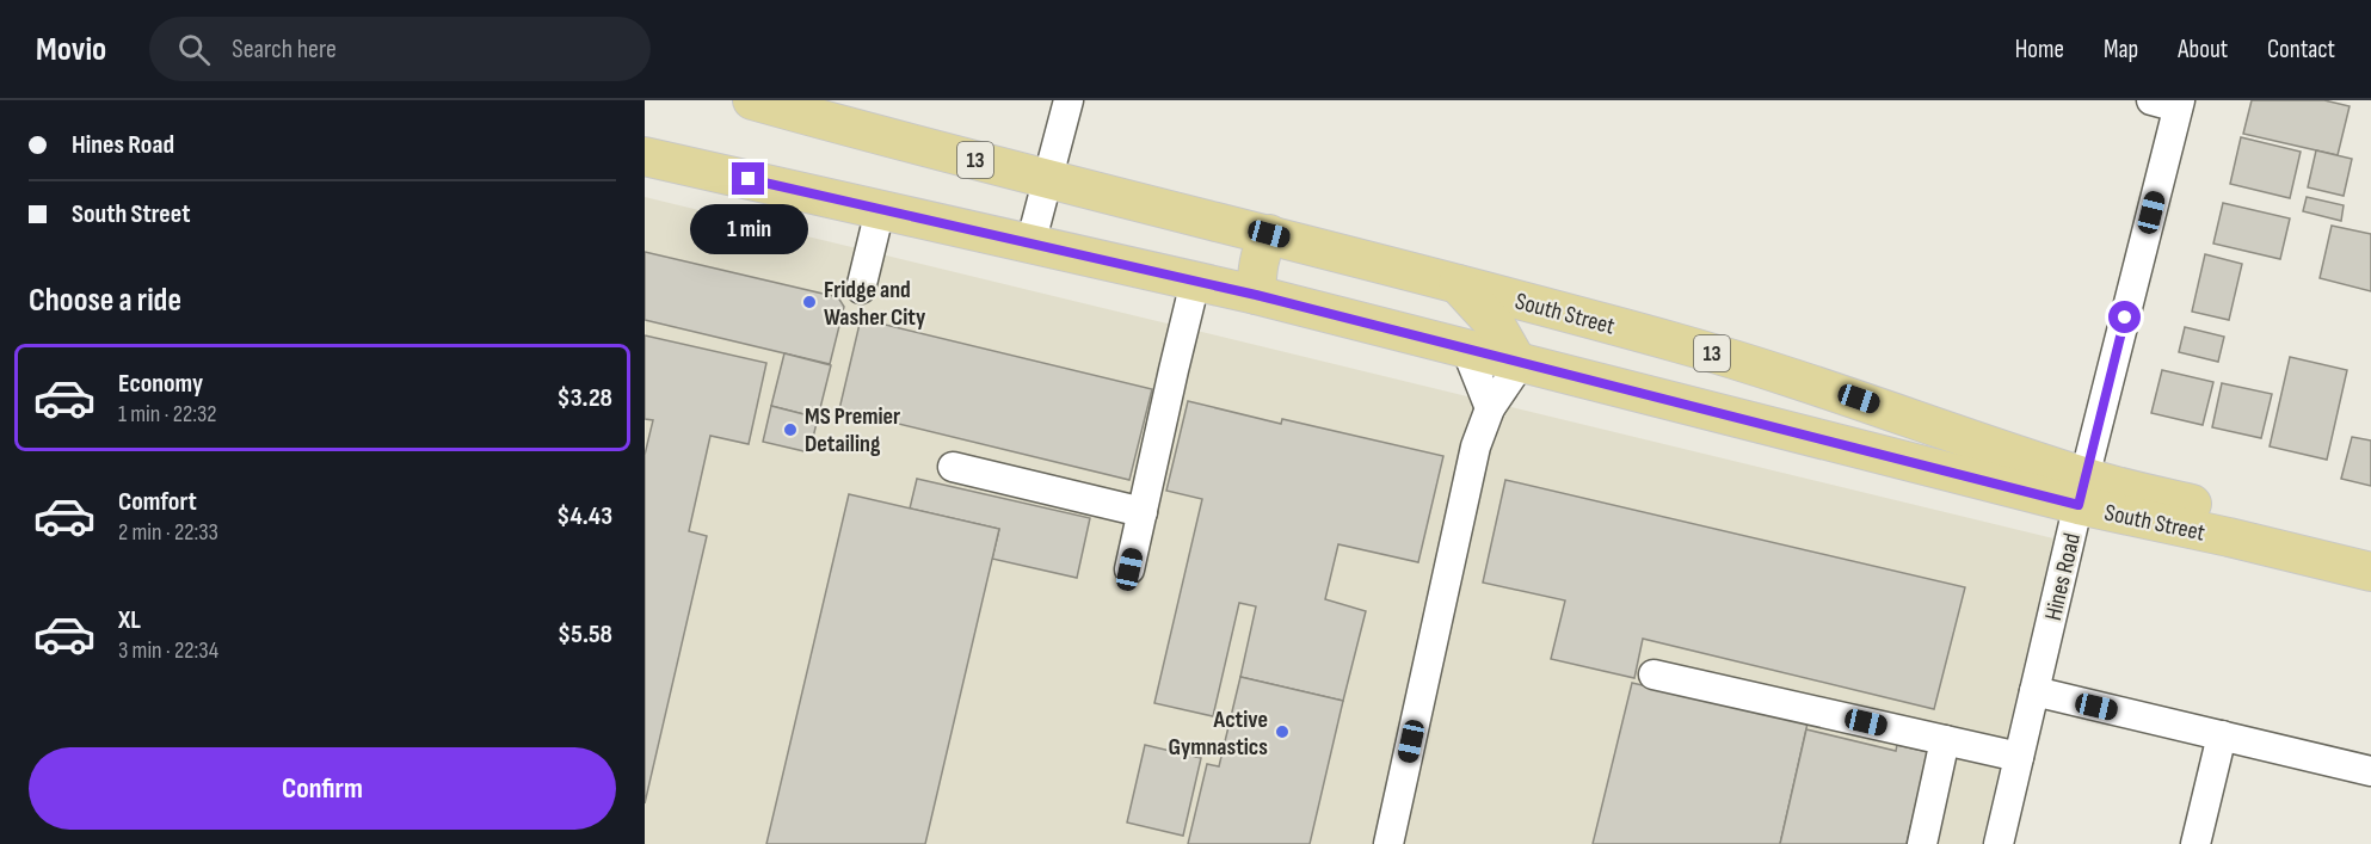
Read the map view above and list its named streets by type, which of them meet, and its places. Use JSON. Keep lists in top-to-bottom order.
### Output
{
  "streets": {
    "main road": ["13", "South Street"],
    "street": ["Hines Road"]
  },
  "crossings": [
    ["South Street", "Hines Road"]
  ],
  "places": ["Fridge and Washer City", "MS Premier Detailing", "Active Gymnastics"],
  "page": {
    "header": "Movio",
    "search": "Search here",
    "nav": [
      "Home",
      "Map",
      "About",
      "Contact"
    ],
    "banner": ["Hines Road", "South Street"],
    "bubble": "1 min",
    "heading": "Choose a ride",
    "list": [
      {
        "name": "Economy",
        "note": "1 min · 22:32",
        "value": "$3.28"
      },
      {
        "name": "Comfort",
        "note": "2 min · 22:33",
        "value": "$4.43"
      },
      {
        "name": "XL",
        "note": "3 min · 22:34",
        "value": "$5.58"
      }
    ],
    "buttons": "Confirm"
  }
}
